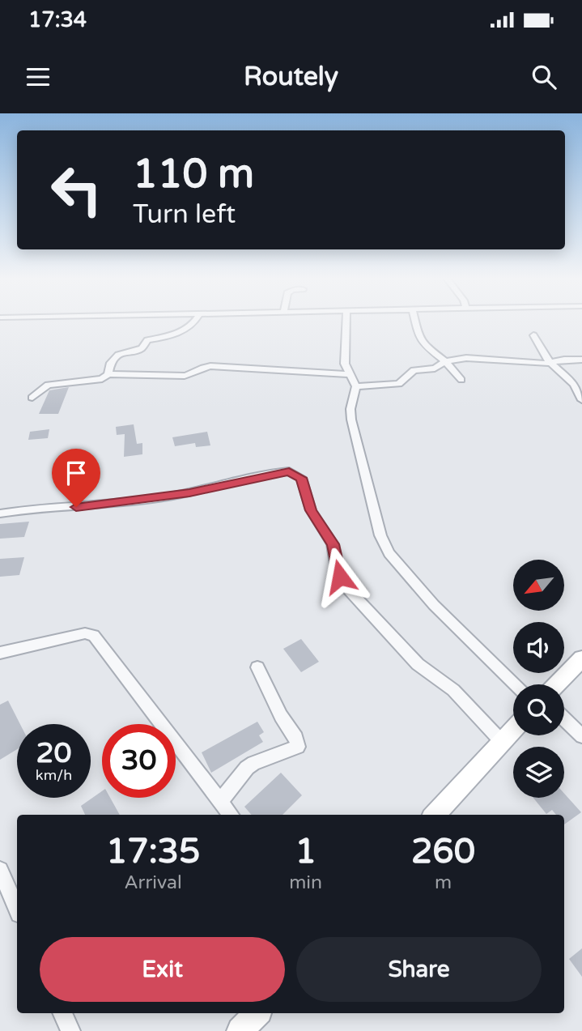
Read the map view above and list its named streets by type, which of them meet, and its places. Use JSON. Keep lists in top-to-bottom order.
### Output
{
  "north": "bottom left",
  "page": {
    "status": "17:34",
    "header": "Routely",
    "turn": ["110 m", "Turn left"],
    "speed": "20 km/h",
    "limit": "30",
    "eta": [
      "17:35",
      "Arrival",
      "1",
      "min",
      "260",
      "m"
    ],
    "buttons": ["Exit", "Share"]
  }
}
